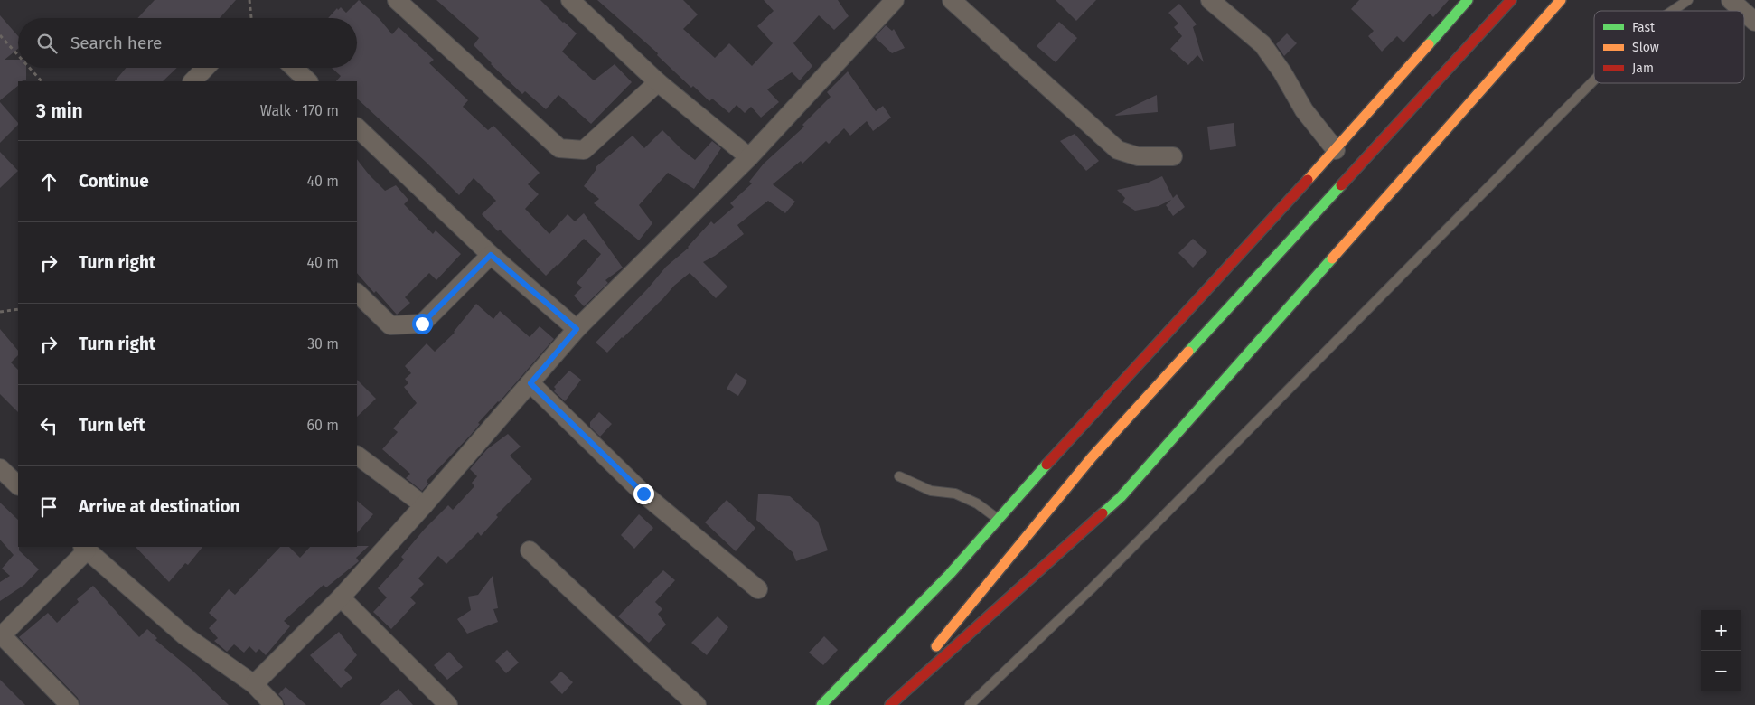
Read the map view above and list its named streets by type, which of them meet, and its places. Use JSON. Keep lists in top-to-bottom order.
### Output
{
  "legend": ["Fast", "Slow", "Jam"],
  "page": {
    "search": "Search here",
    "heading": ["3 min", "Walk · 170 m"],
    "list": [
      ["Continue", "40 m"],
      ["Turn right", "40 m"],
      ["Turn right", "30 m"],
      ["Turn left", "60 m"],
      "Arrive at destination"
    ],
    "map_buttons": ["+", "−"]
  }
}
